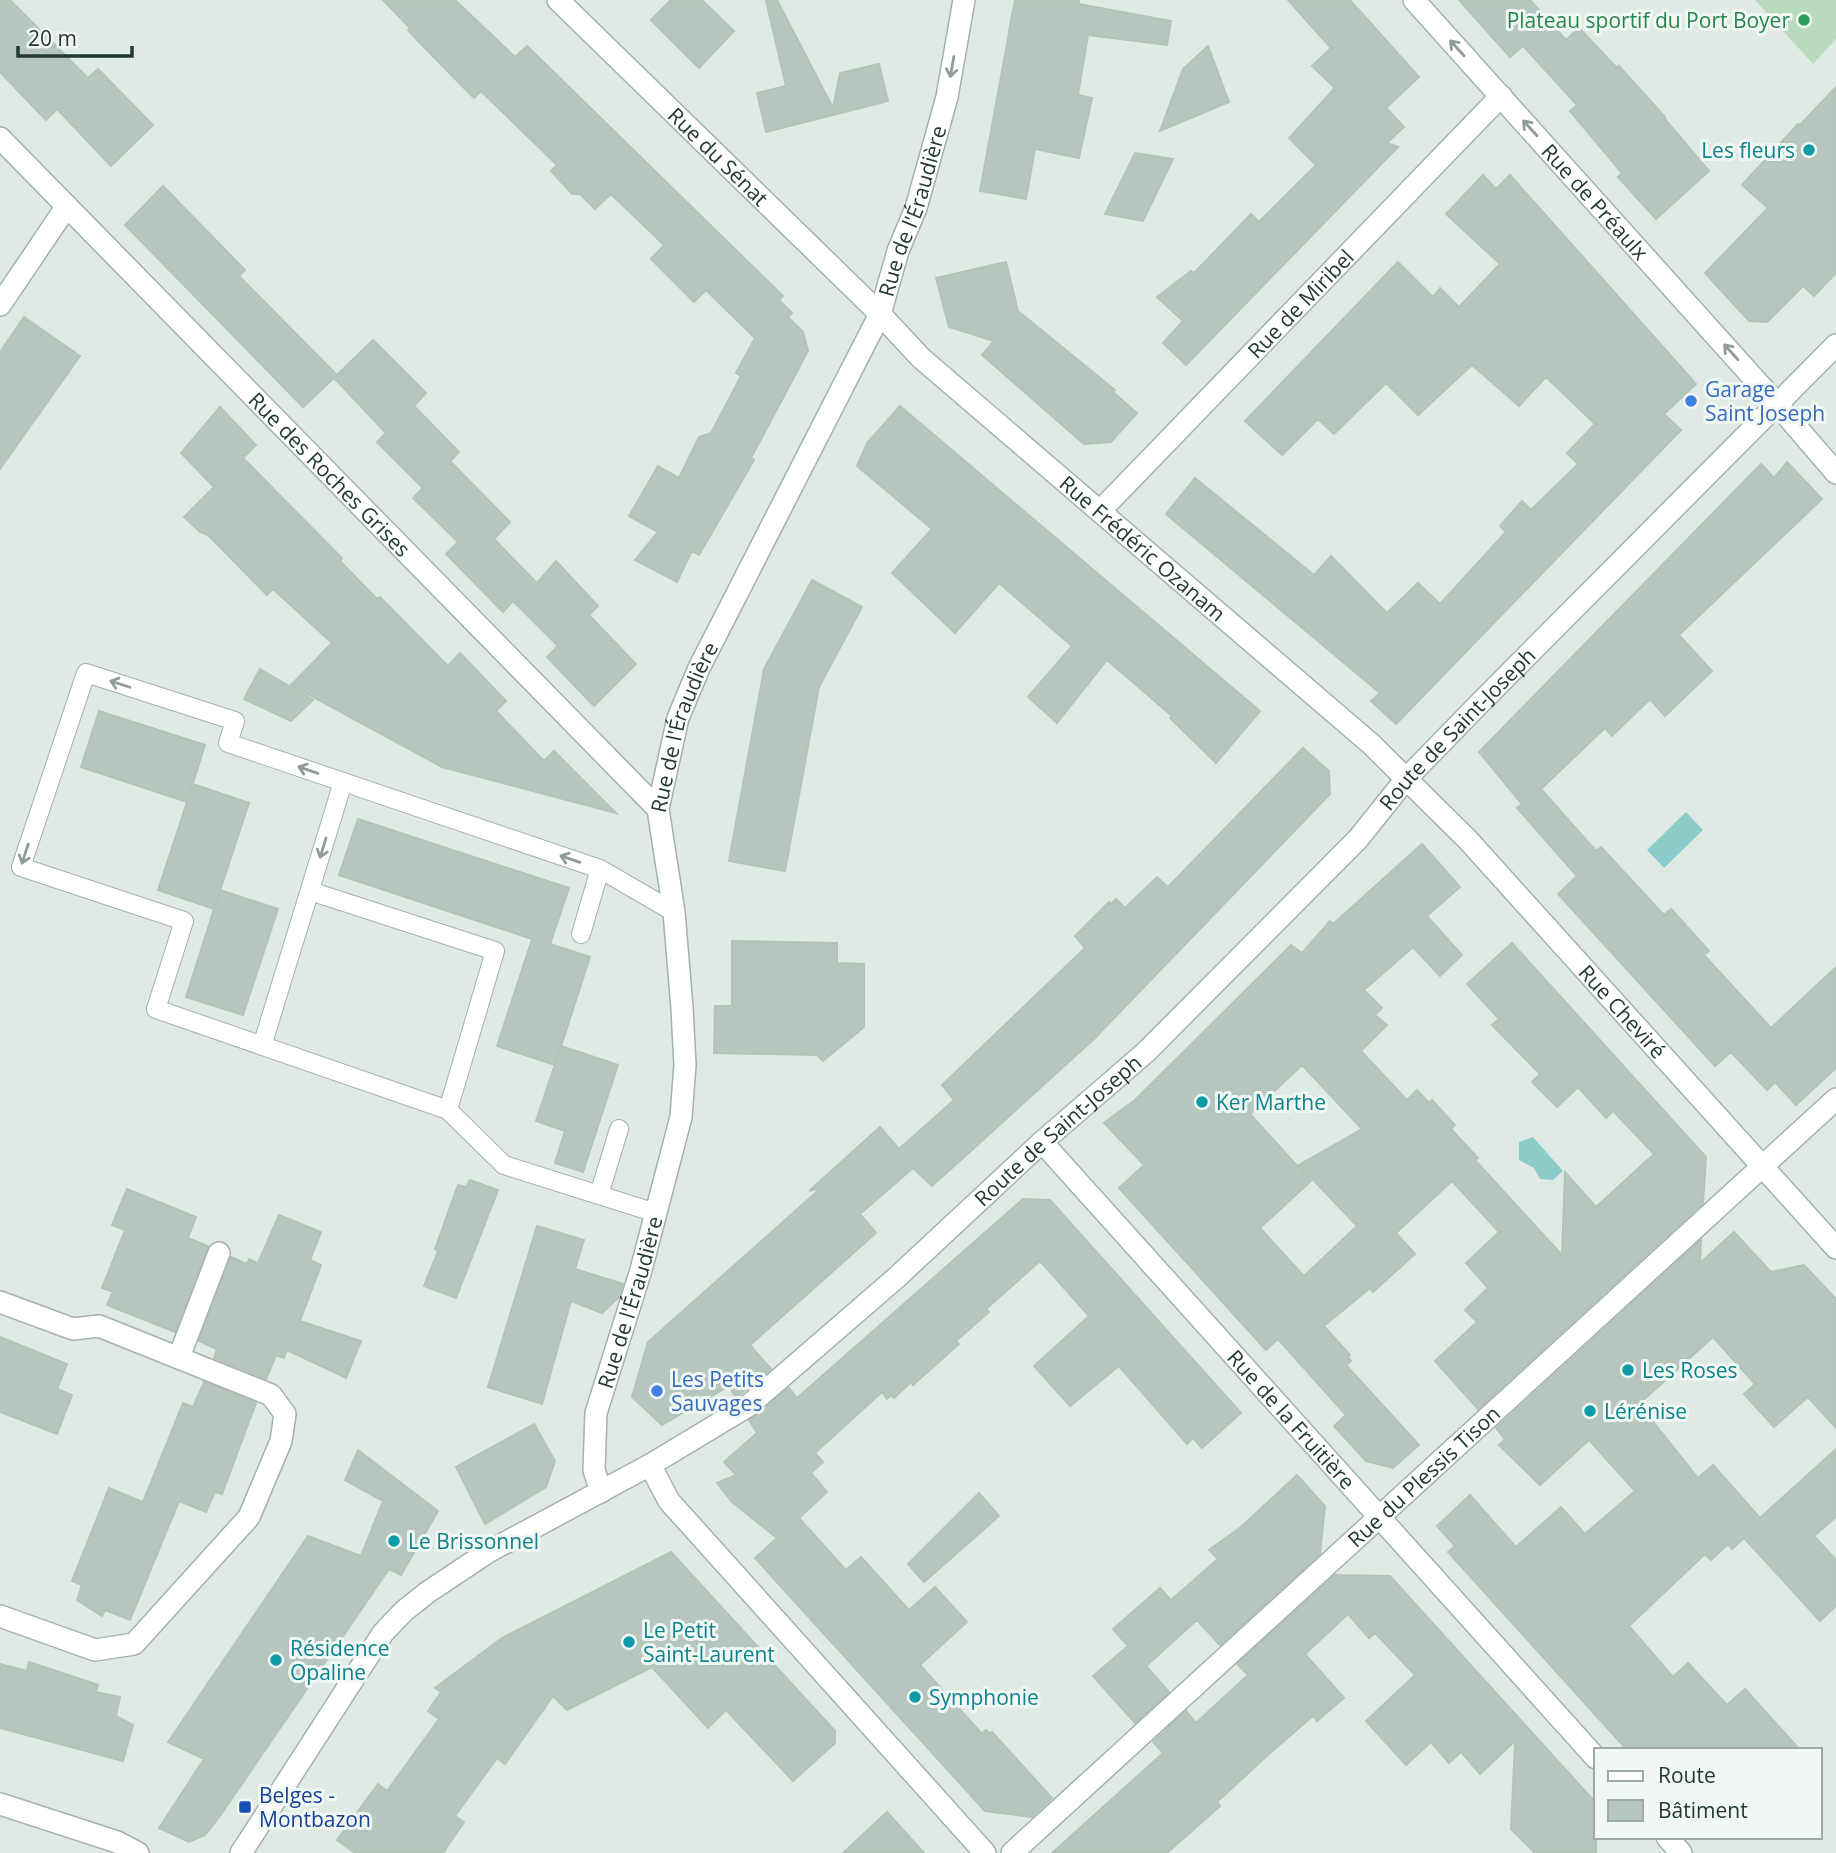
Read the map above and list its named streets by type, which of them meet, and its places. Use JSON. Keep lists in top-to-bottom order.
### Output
{
  "streets": {
    "street": [
      "Rue du Sénat",
      "Rue de Préaulx",
      "Rue de l'Éraudière",
      "Rue de Miribel",
      "Rue des Roches Grises",
      "Rue Frédéric Ozanam",
      "Route de Saint-Joseph",
      "Rue Cheviré",
      "Rue de la Fruitière",
      "Rue du Plessis Tison"
    ]
  },
  "crossings": [
    ["Rue du Sénat", "Rue de l'Éraudière"],
    ["Rue du Sénat", "Rue Frédéric Ozanam"],
    ["Rue de Préaulx", "Rue de Miribel"],
    ["Rue de Préaulx", "Route de Saint-Joseph"],
    ["Rue de l'Éraudière", "Rue des Roches Grises"],
    ["Rue de l'Éraudière", "Rue Frédéric Ozanam"],
    ["Rue de l'Éraudière", "Route de Saint-Joseph"],
    ["Rue de Miribel", "Rue Frédéric Ozanam"],
    ["Rue Frédéric Ozanam", "Route de Saint-Joseph"],
    ["Rue Frédéric Ozanam", "Rue Cheviré"],
    ["Route de Saint-Joseph", "Rue Cheviré"],
    ["Route de Saint-Joseph", "Rue de la Fruitière"],
    ["Rue Cheviré", "Rue du Plessis Tison"],
    ["Rue de la Fruitière", "Rue du Plessis Tison"]
  ],
  "one_way": ["Rue de Préaulx"],
  "places": {
    "other": [
      "Plateau sportif du Port Boyer",
      "Les fleurs",
      "Garage Saint Joseph",
      "Ker Marthe",
      "Les Roses",
      "Les Petits Sauvages",
      "Lérénise",
      "Le Brissonnel",
      "Le Petit Saint-Laurent",
      "Résidence Opaline",
      "Symphonie"
    ],
    "transit": ["Belges - Montbazon"]
  },
  "legend": ["Route", "Bâtiment"],
  "scale_bar": "20 m"
}
